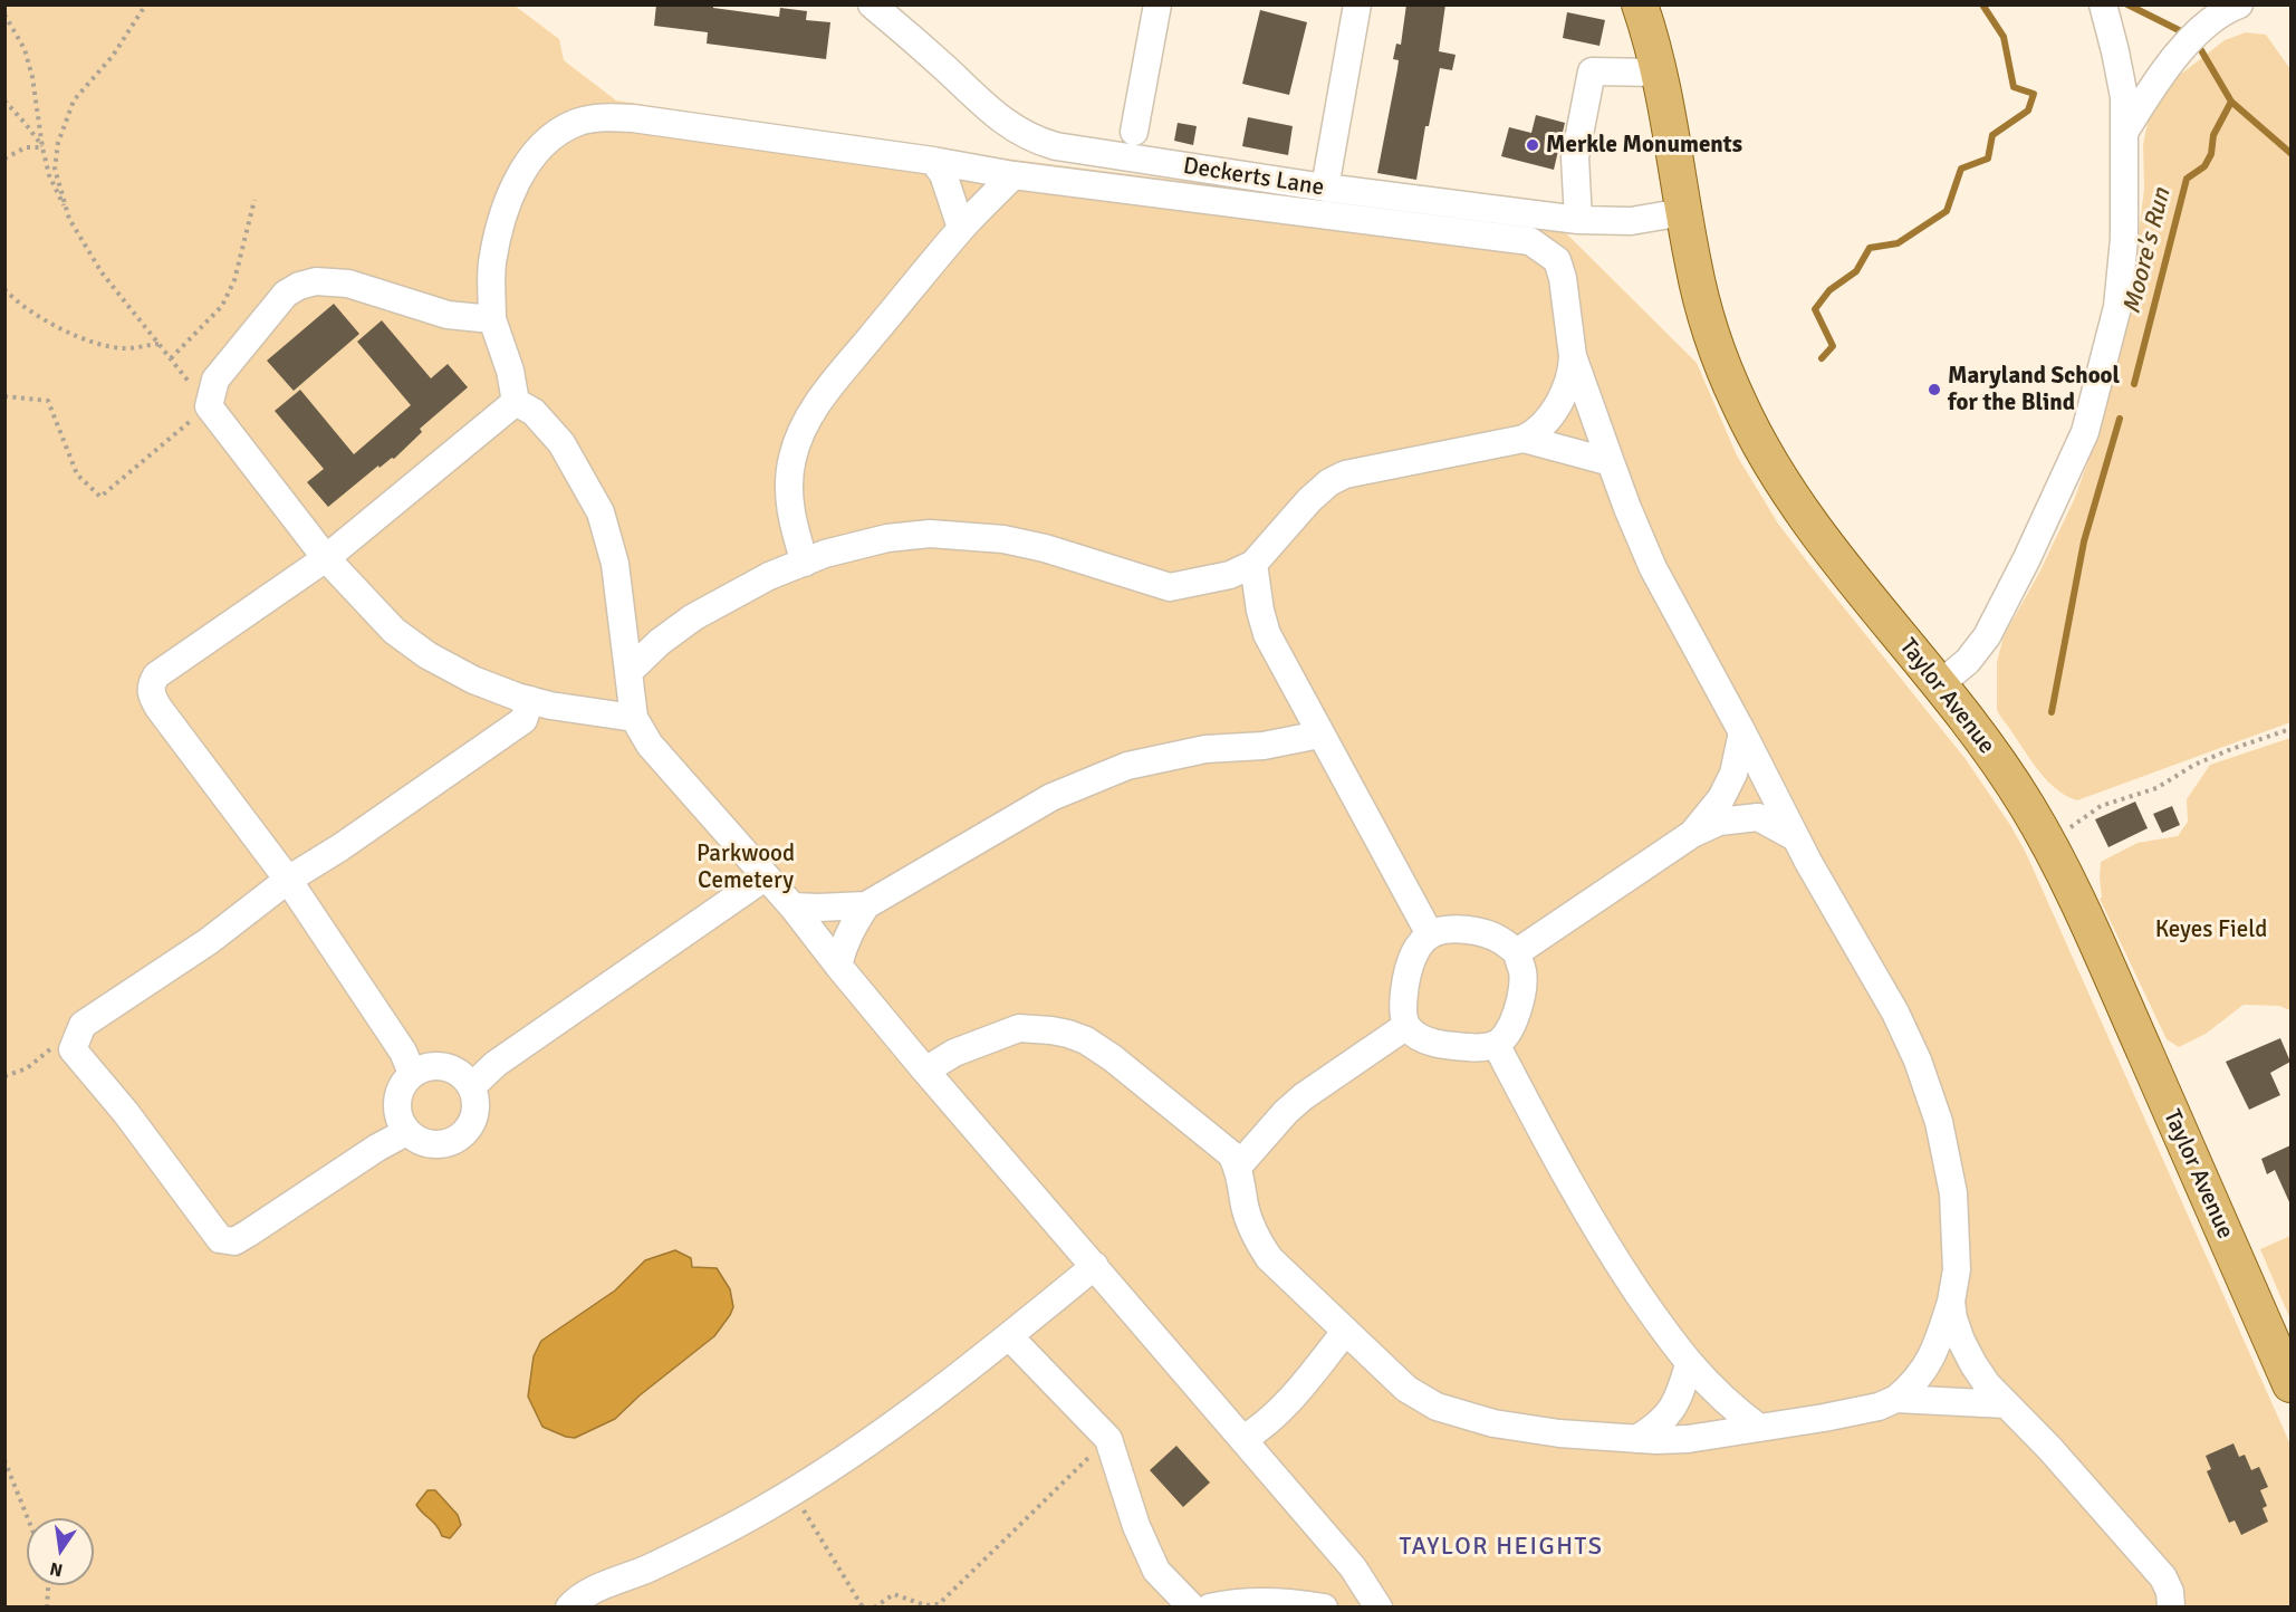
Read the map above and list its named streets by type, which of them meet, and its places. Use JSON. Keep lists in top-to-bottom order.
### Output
{
  "streets": {
    "main road": ["Taylor Avenue"],
    "street": ["Deckerts Lane"]
  },
  "crossings": [
    ["Deckerts Lane", "Taylor Avenue"]
  ],
  "districts": ["TAYLOR HEIGHTS"],
  "water": ["Moore's Run"],
  "parks": ["Parkwood Cemetery", "Keyes Field"],
  "places": ["Merkle Monuments", "Maryland School for the Blind"],
  "north": "bottom"
}
